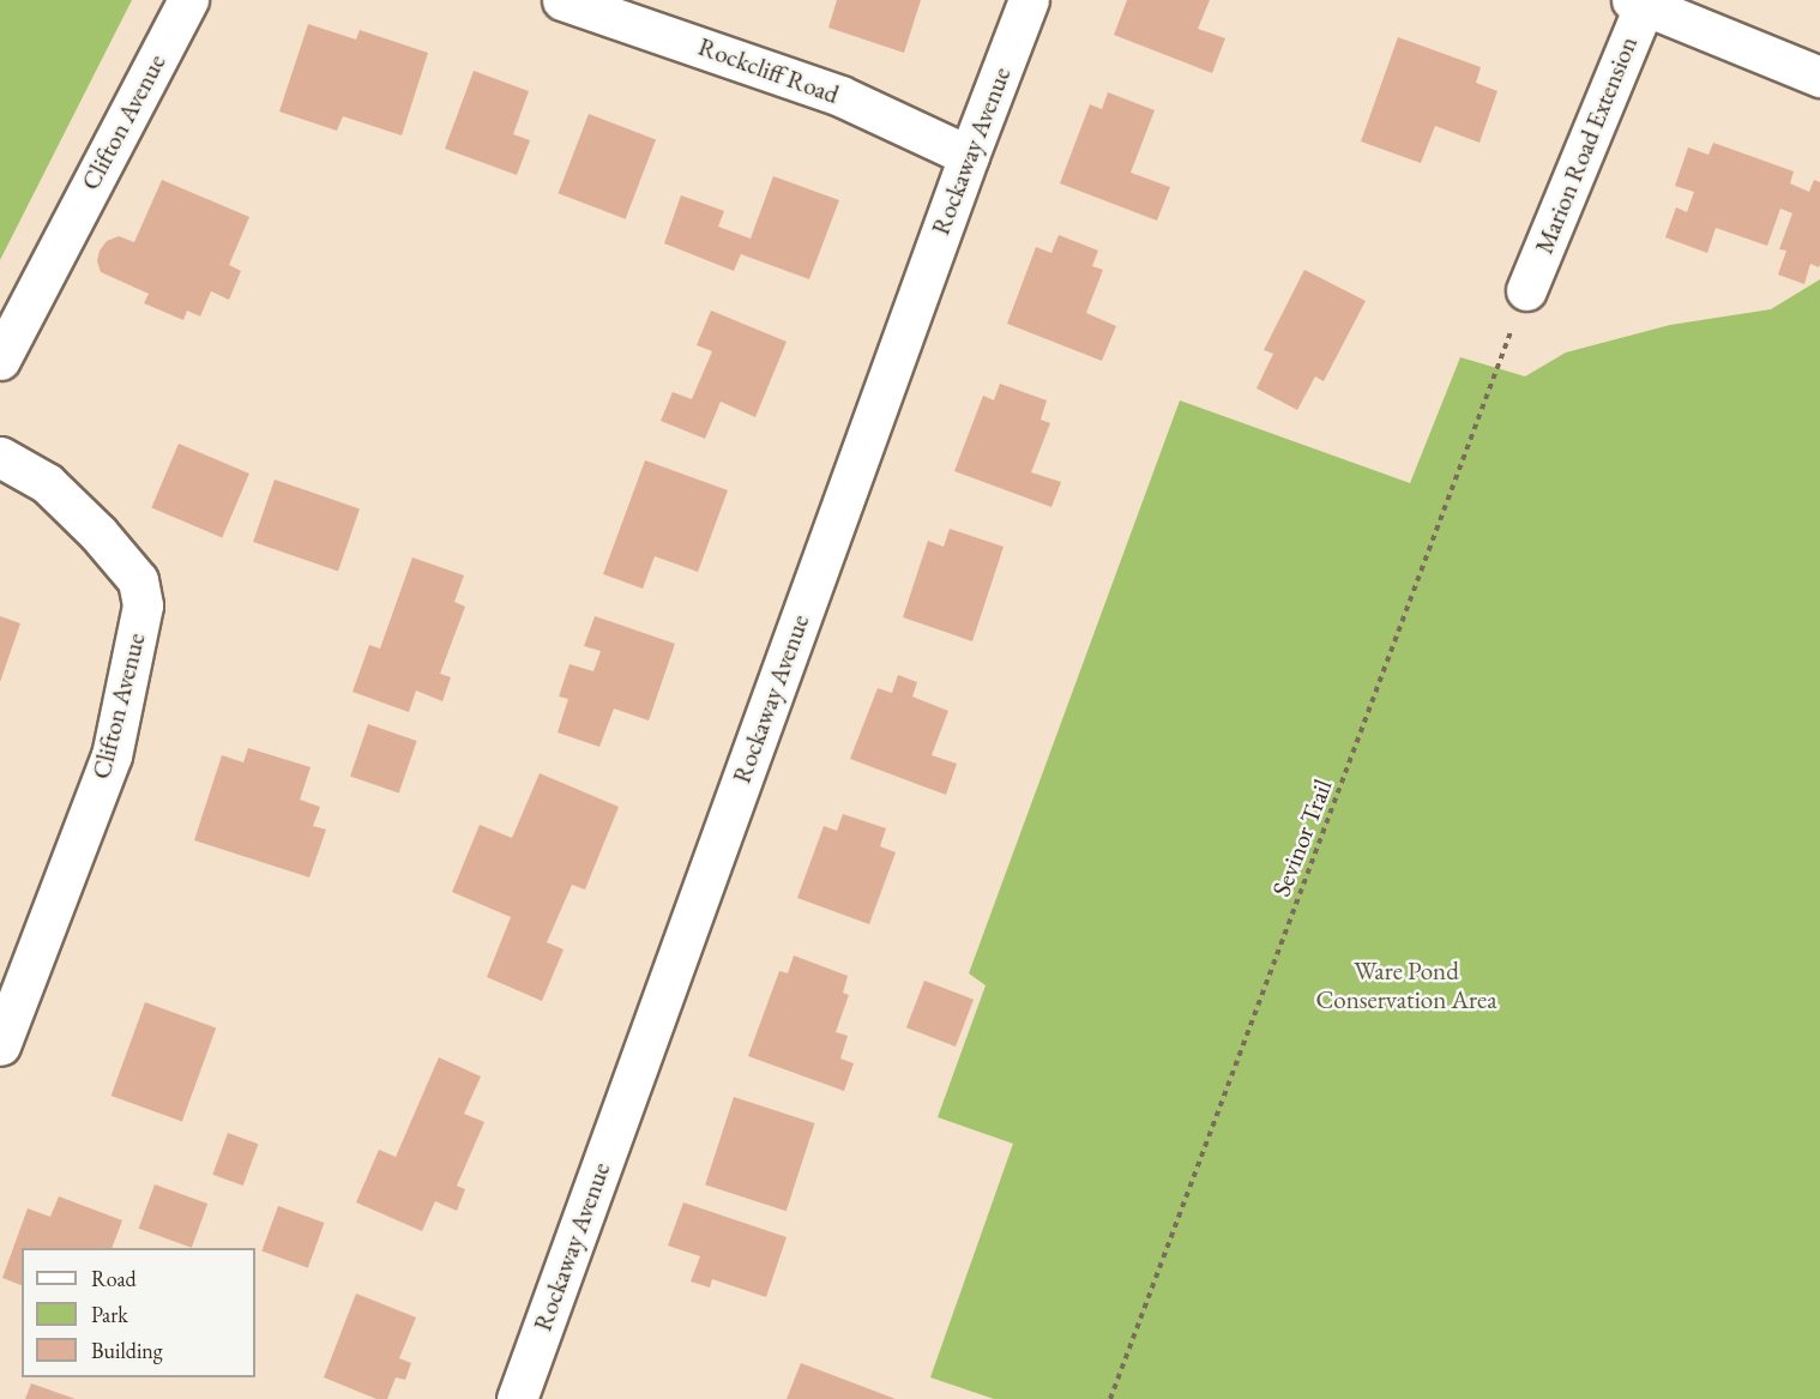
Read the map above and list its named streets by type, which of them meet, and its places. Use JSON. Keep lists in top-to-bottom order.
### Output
{
  "streets": {
    "street": [
      "Rockcliff Road",
      "Clifton Avenue",
      "Marion Road Extension",
      "Rockaway Avenue"
    ],
    "path": ["Sevinor Trail"]
  },
  "crossings": [
    ["Rockcliff Road", "Rockaway Avenue"],
    ["Marion Road Extension", "Sevinor Trail"]
  ],
  "parks": ["Ware Pond Conservation Area"],
  "legend": ["Road", "Park", "Building"]
}
